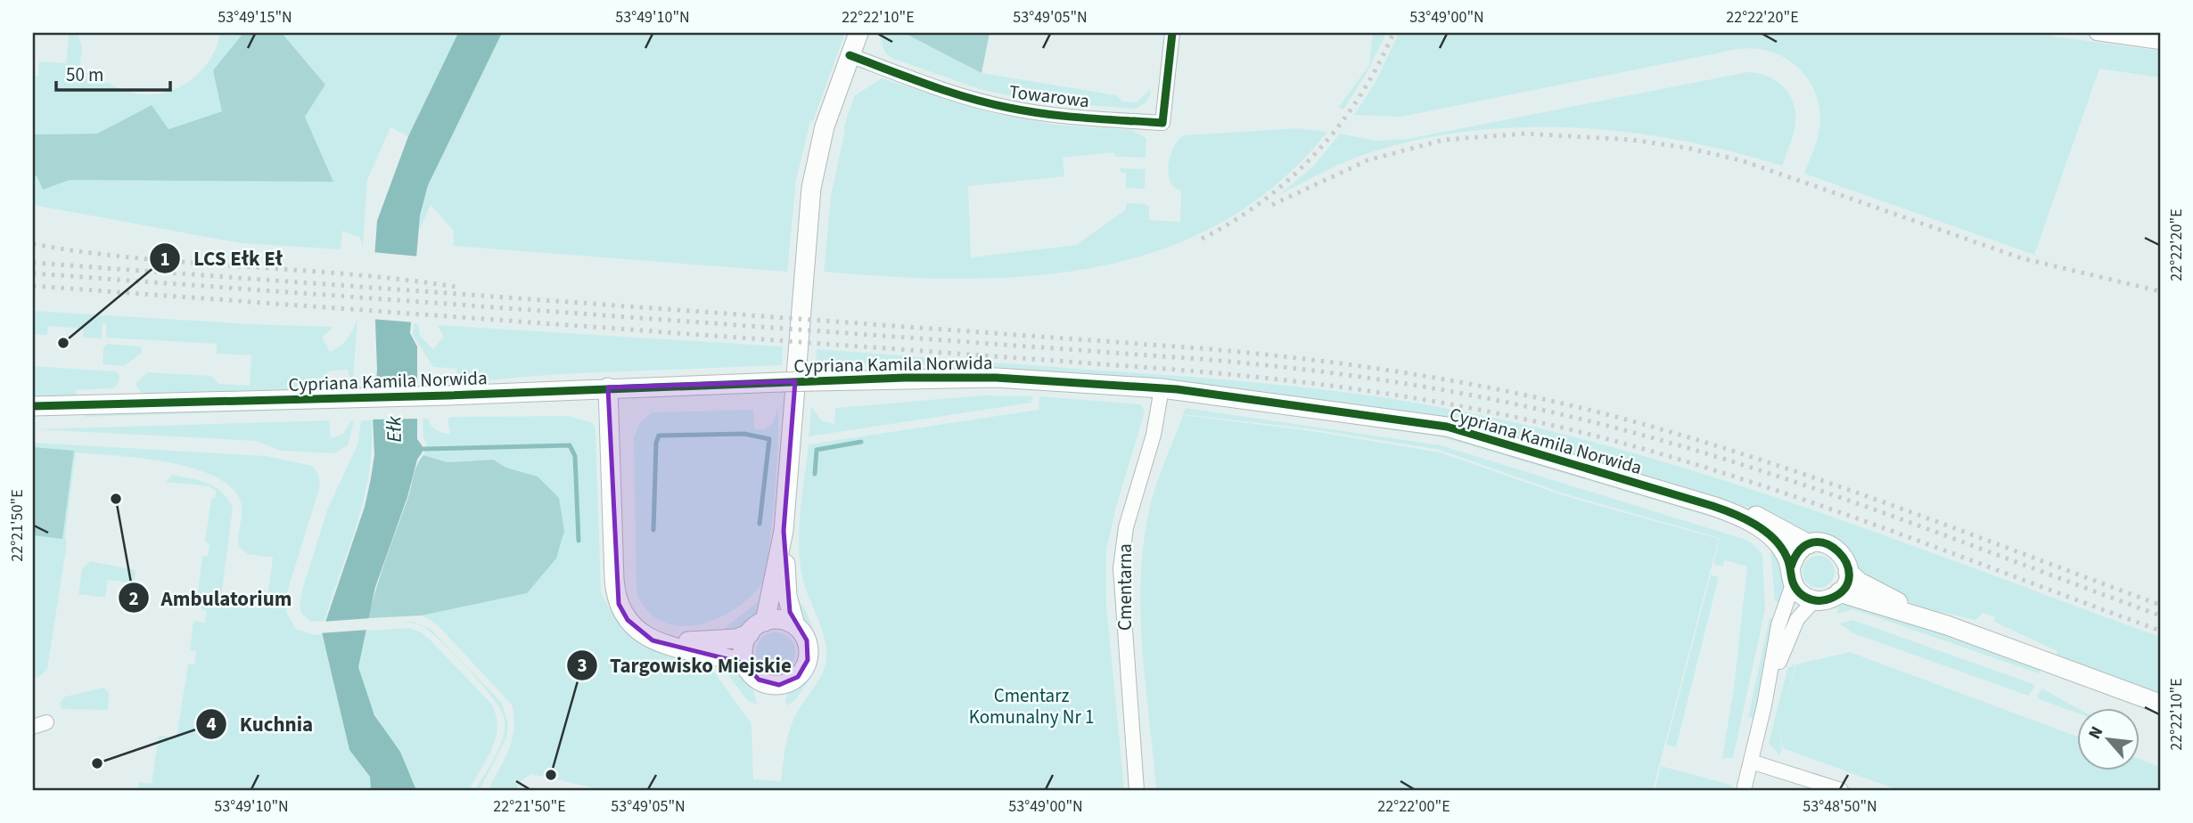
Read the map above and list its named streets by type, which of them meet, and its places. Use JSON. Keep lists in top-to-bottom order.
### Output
{
  "streets": {
    "street": ["Towarowa", "Cypriana Kamila Norwida", "Cmentarna"]
  },
  "crossings": [
    ["Cypriana Kamila Norwida", "Cmentarna"]
  ],
  "water": ["Ełk"],
  "parks": ["Cmentarz Komunalny Nr 1"],
  "places": [
    "LCS Ełk Eł",
    "Ambulatorium",
    "Kuchnia",
    "Targowisko Miejskie"
  ],
  "scale_bar": "50 m",
  "north": "top left",
  "coordinates": [
    "53°49'15\"N",
    "53°49'10\"N",
    "22°22'10\"E",
    "53°49'05\"N",
    "53°49'00\"N",
    "22°22'20\"E",
    "22°21'50\"E",
    "22°22'00\"E",
    "53°48'50\"N"
  ]
}
